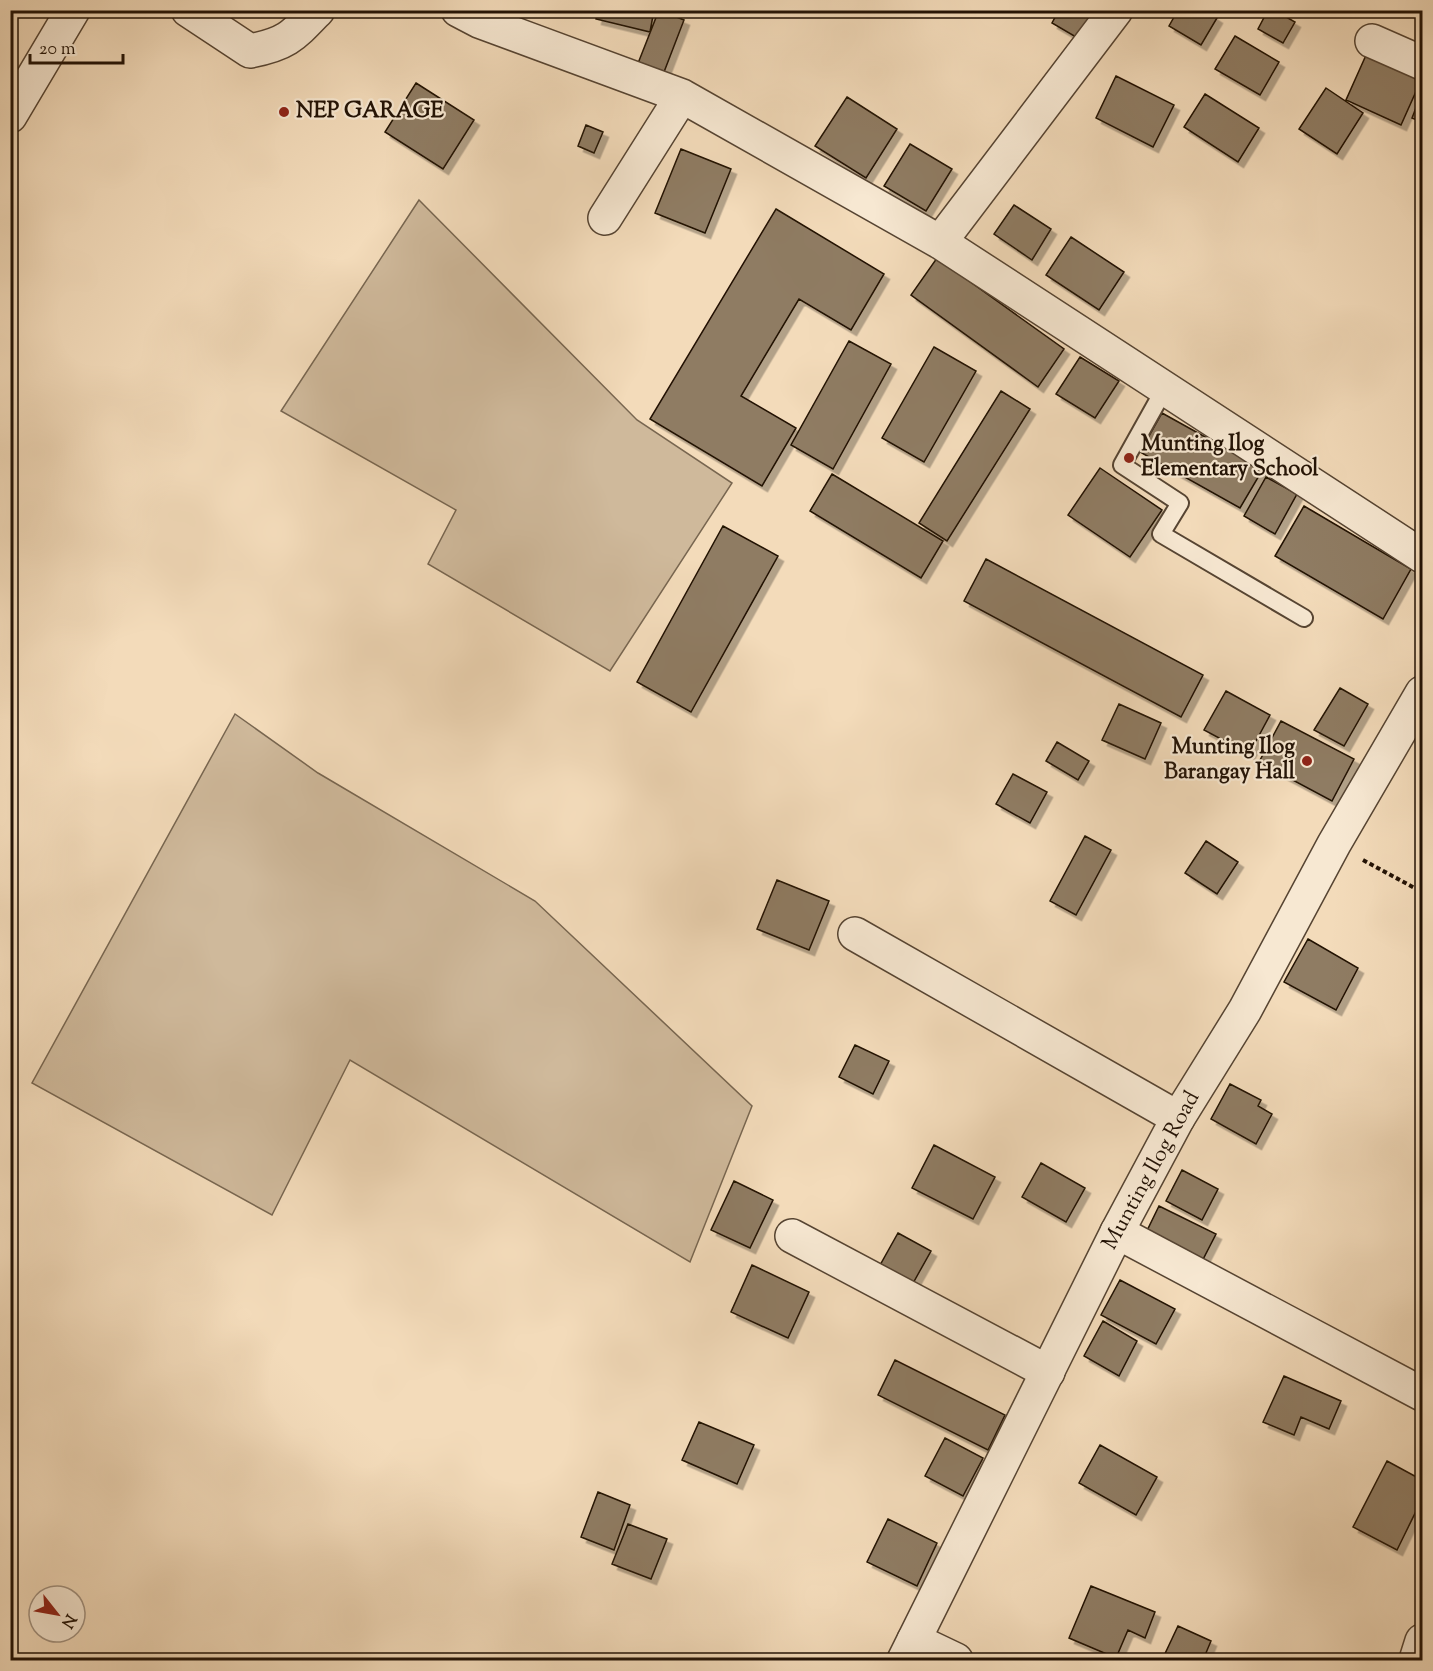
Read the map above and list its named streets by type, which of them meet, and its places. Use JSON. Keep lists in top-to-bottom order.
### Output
{
  "streets": {
    "street": ["Munting Ilog Road"]
  },
  "places": ["NEP GARAGE", "Munting Ilog Elementary School", "Munting Ilog Barangay Hall"],
  "scale_bar": "20 m",
  "north": "bottom right"
}
